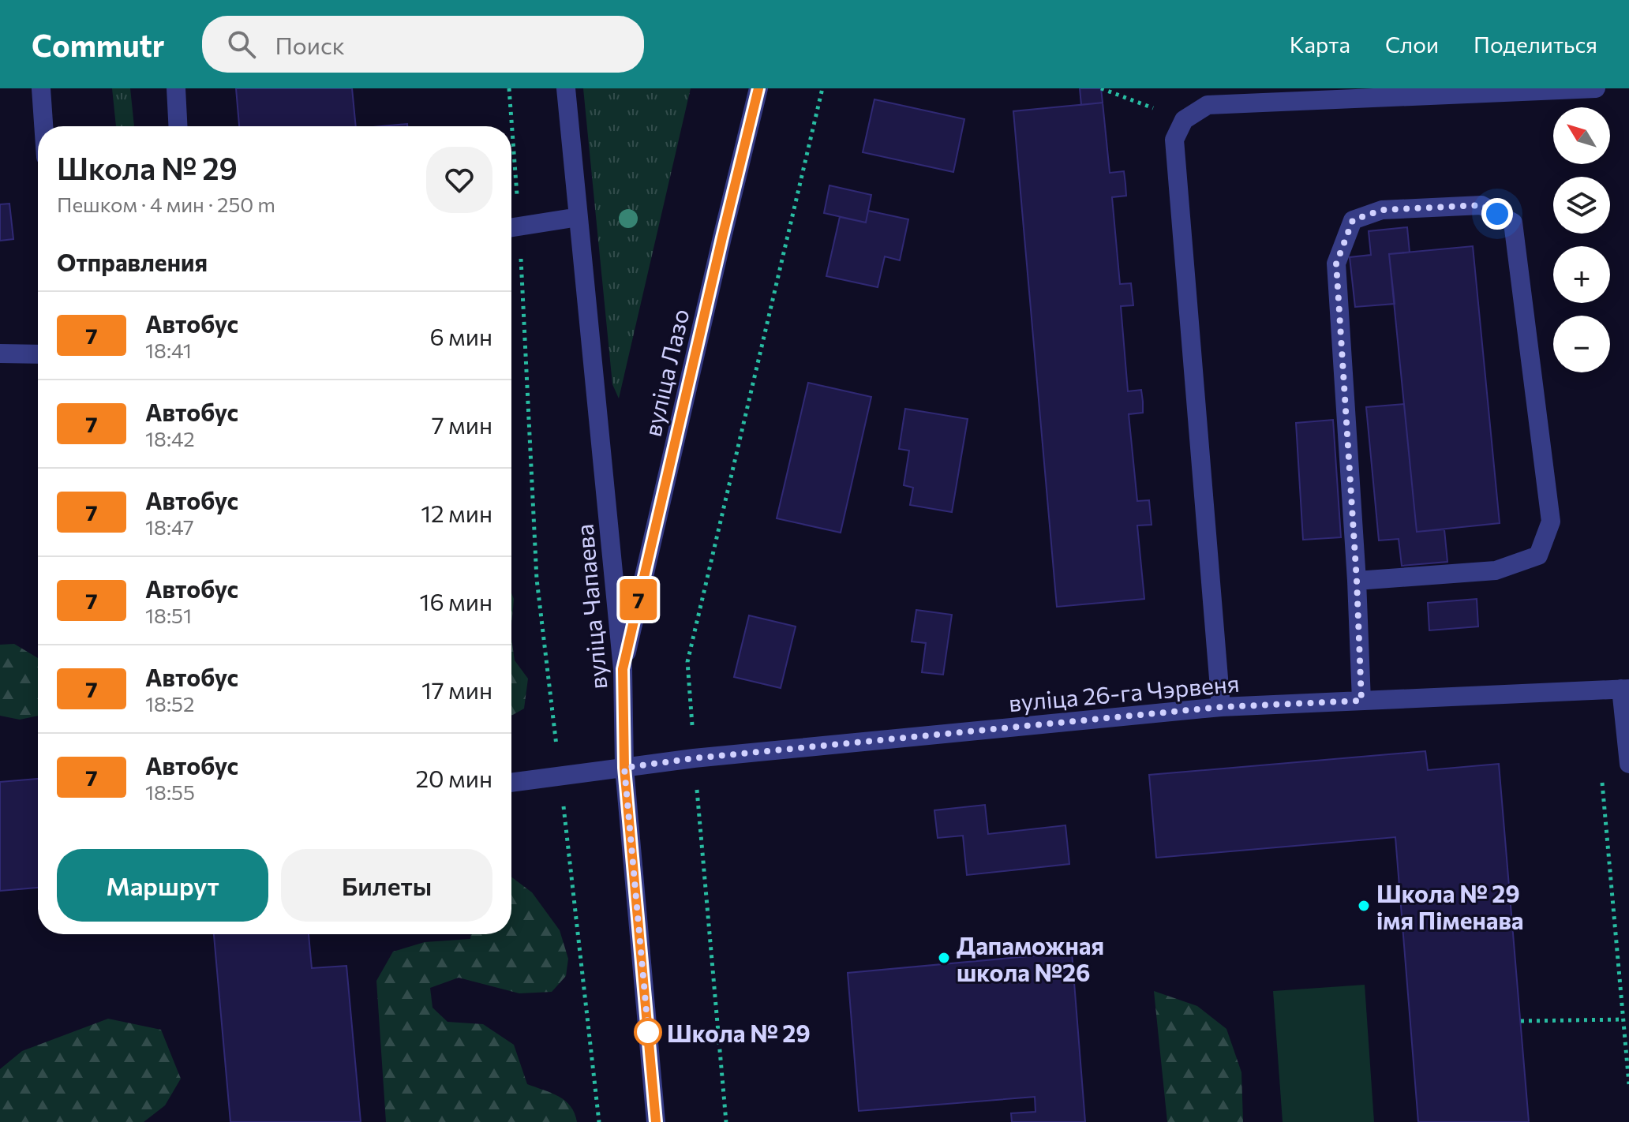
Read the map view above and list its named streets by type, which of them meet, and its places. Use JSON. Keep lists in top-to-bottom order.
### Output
{
  "streets": {
    "street": ["вуліца Лазо", "вуліца Чапаева", "вуліца 26-га Чэрвеня"]
  },
  "crossings": [
    ["вуліца Лазо", "вуліца Чапаева"],
    ["вуліца Чапаева", "вуліца 26-га Чэрвеня"]
  ],
  "places": ["Школа № 29 імя Піменава", "Дапаможная школа №26", "Школа № 29"],
  "lines": ["bus line 7"],
  "north": "top left",
  "page": {
    "header": "Commutr",
    "search": "Поиск",
    "nav": ["Карта", "Слои", "Поделиться"],
    "on_map": "7",
    "map_buttons": ["+", "−"],
    "heading": [
      ["Школа № 29", "Пешком · 4 мин · 250 m"],
      "Отправления"
    ],
    "list": [
      {
        "mark": "7",
        "name": "Автобус",
        "note": "18:41",
        "value": "6 мин"
      },
      {
        "mark": "7",
        "name": "Автобус",
        "note": "18:42",
        "value": "7 мин"
      },
      {
        "mark": "7",
        "name": "Автобус",
        "note": "18:47",
        "value": "12 мин"
      },
      {
        "mark": "7",
        "name": "Автобус",
        "note": "18:51",
        "value": "16 мин"
      },
      {
        "mark": "7",
        "name": "Автобус",
        "note": "18:52",
        "value": "17 мин"
      },
      {
        "mark": "7",
        "name": "Автобус",
        "note": "18:55",
        "value": "20 мин"
      }
    ],
    "buttons": ["Маршрут", "Билеты"]
  }
}
